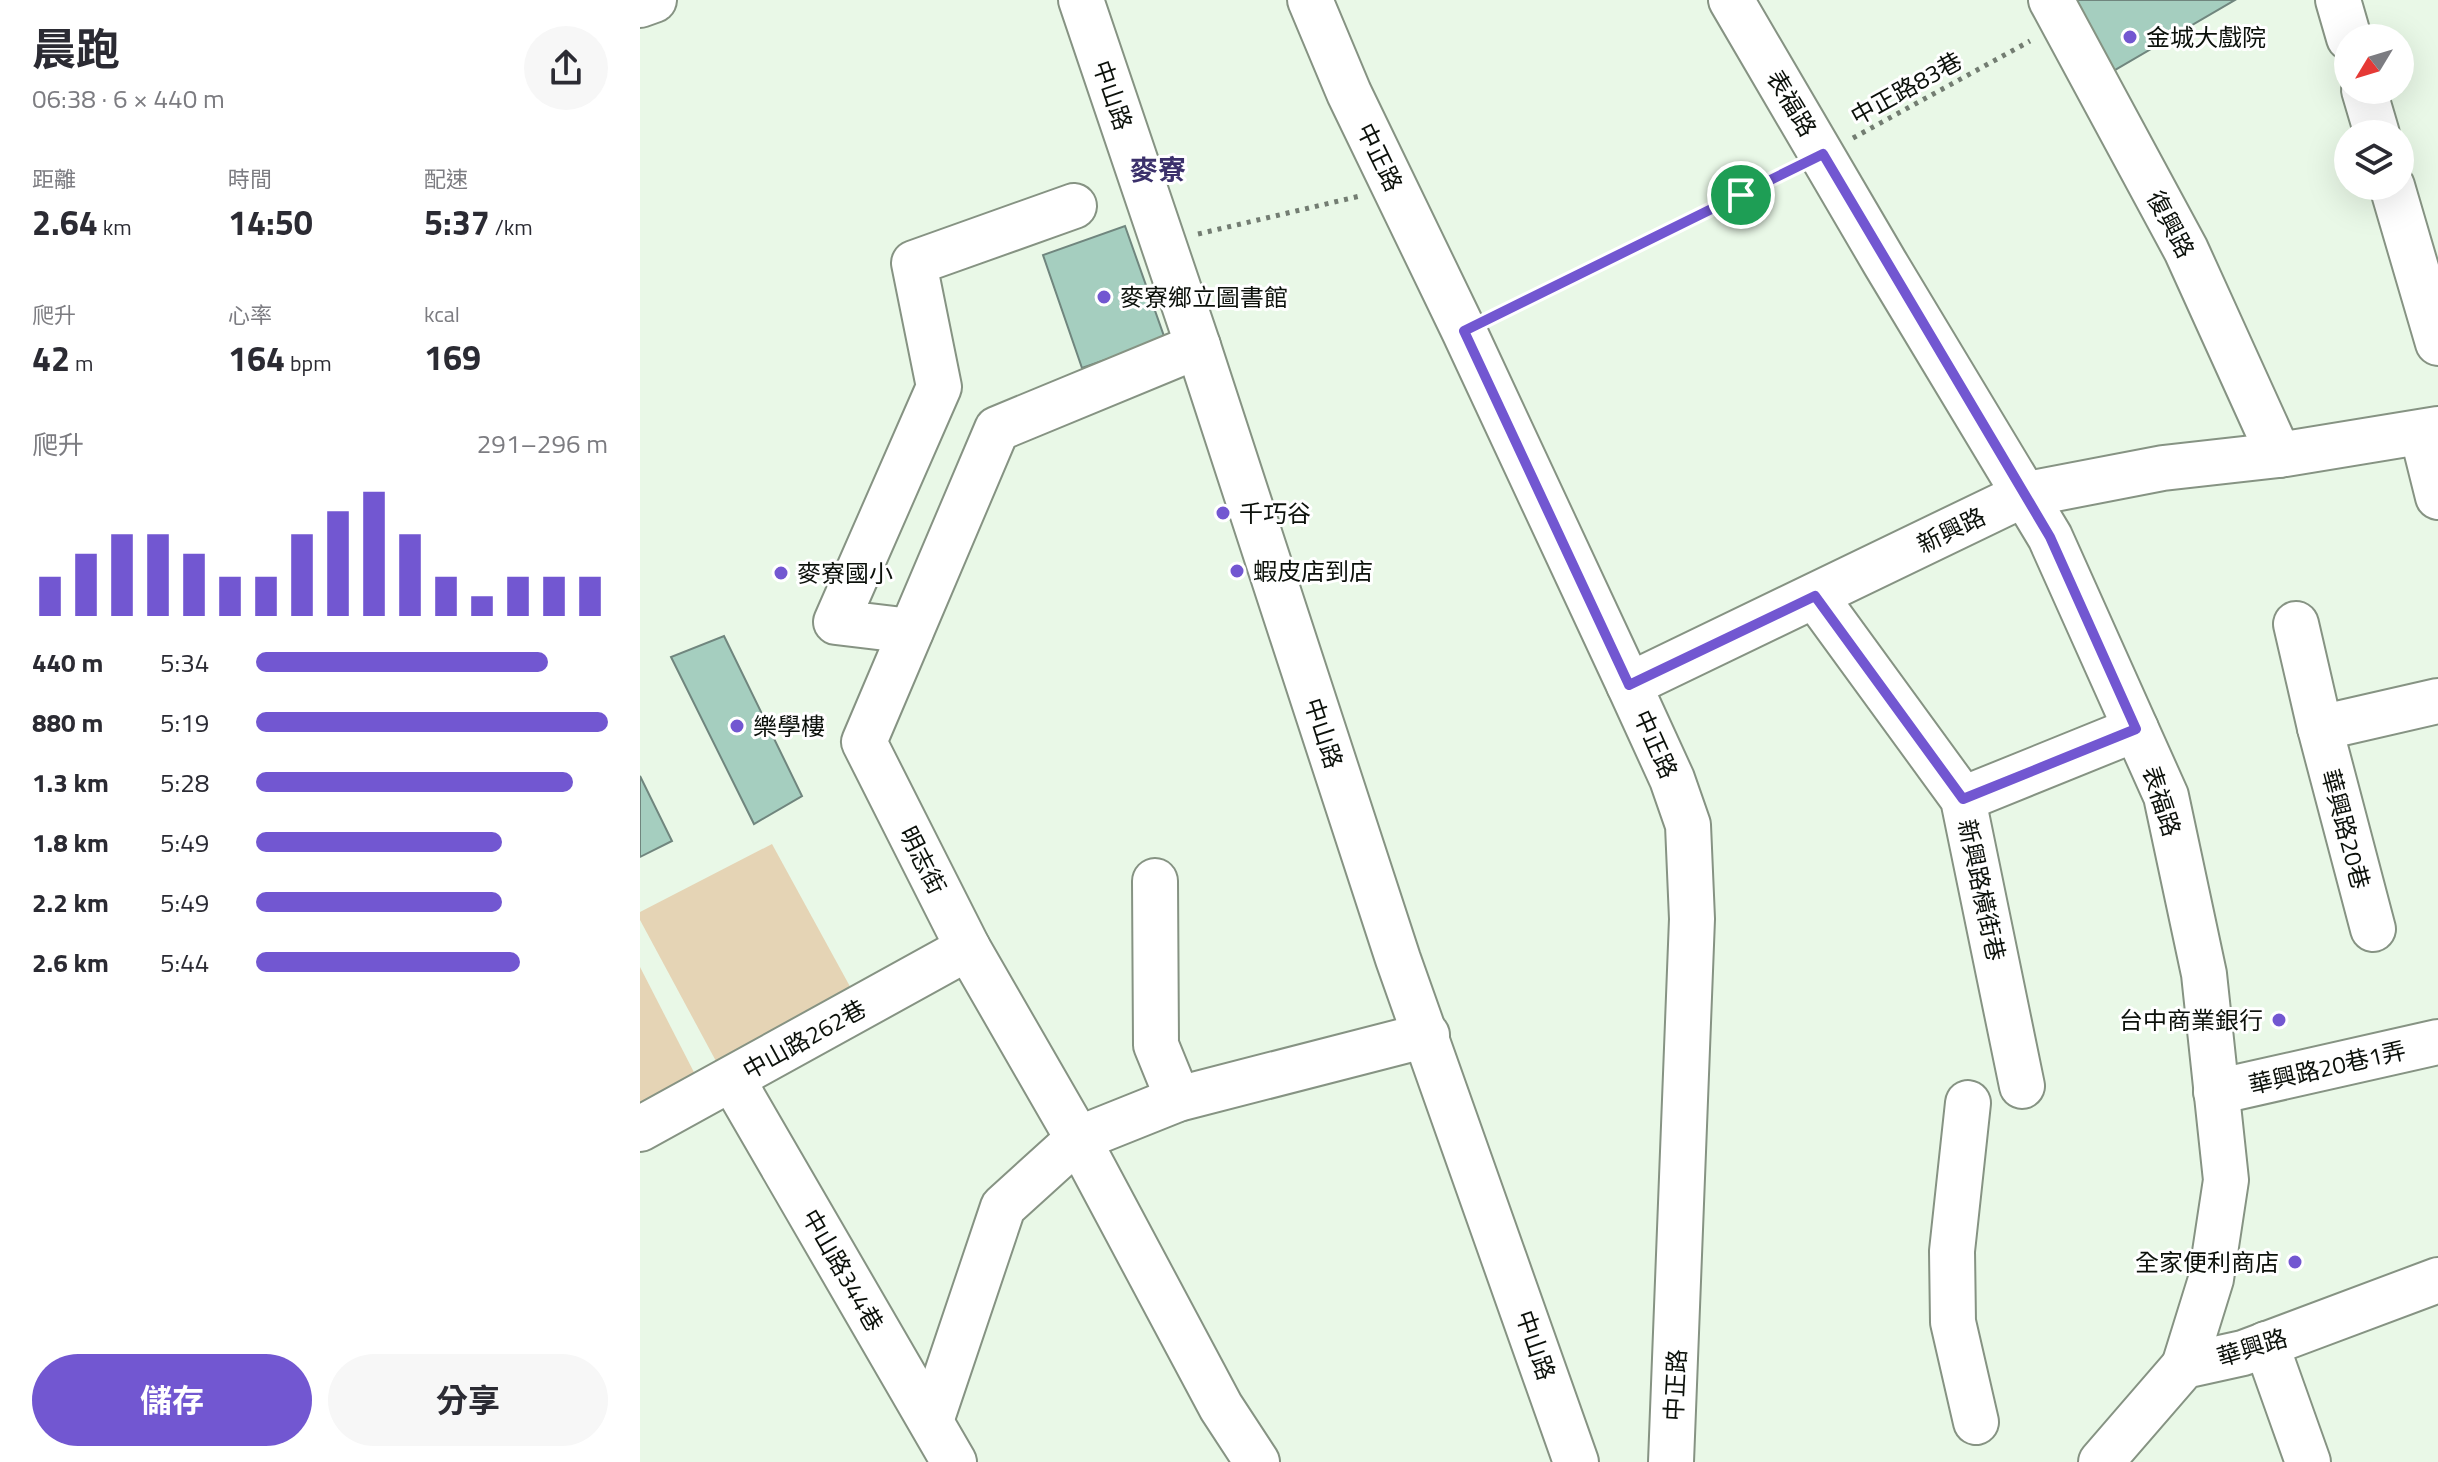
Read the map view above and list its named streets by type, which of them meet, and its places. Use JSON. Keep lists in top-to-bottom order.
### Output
{
  "streets": {
    "street": [
      "中山路",
      "表福路",
      "中正路",
      "復興路",
      "新興路",
      "華興路20巷",
      "明志街",
      "新興路橫街巷",
      "中山路262巷",
      "華興路20巷1弄",
      "中山路344巷",
      "華興路"
    ],
    "path": ["中正路83巷"]
  },
  "crossings": [
    ["中正路83巷", "表福路"],
    ["中正路83巷", "中正路"],
    ["中正路83巷", "復興路"],
    ["中山路", "明志街"],
    ["表福路", "新興路"],
    ["表福路", "華興路20巷1弄"],
    ["表福路", "華興路"],
    ["中正路", "新興路"],
    ["復興路", "新興路"],
    ["新興路", "新興路橫街巷"],
    ["明志街", "中山路262巷"],
    ["中山路262巷", "中山路344巷"]
  ],
  "districts": ["麥寮"],
  "places": [
    "金城大戲院",
    "麥寮鄉立圖書館",
    "千巧谷",
    "蝦皮店到店",
    "麥寮國小",
    "樂學樓",
    "台中商業銀行",
    "全家便利商店"
  ],
  "north": "bottom left",
  "page": {
    "heading": ["晨跑", "06:38 · 6 × 440 m"],
    "stats": [
      ["距離", "2.64 km"],
      ["時間", "14:50"],
      ["配速", "5:37 /km"],
      ["爬升", "42 m"],
      ["心率", "164 bpm"],
      ["kcal", "169"]
    ],
    "chart": ["爬升", "291–296 m"],
    "list": [
      {
        "name": "440 m",
        "note": "5:34"
      },
      {
        "name": "880 m",
        "note": "5:19"
      },
      {
        "name": "1.3 km",
        "note": "5:28"
      },
      {
        "name": "1.8 km",
        "note": "5:49"
      },
      {
        "name": "2.2 km",
        "note": "5:49"
      },
      {
        "name": "2.6 km",
        "note": "5:44"
      }
    ],
    "buttons": ["儲存", "分享"]
  }
}
